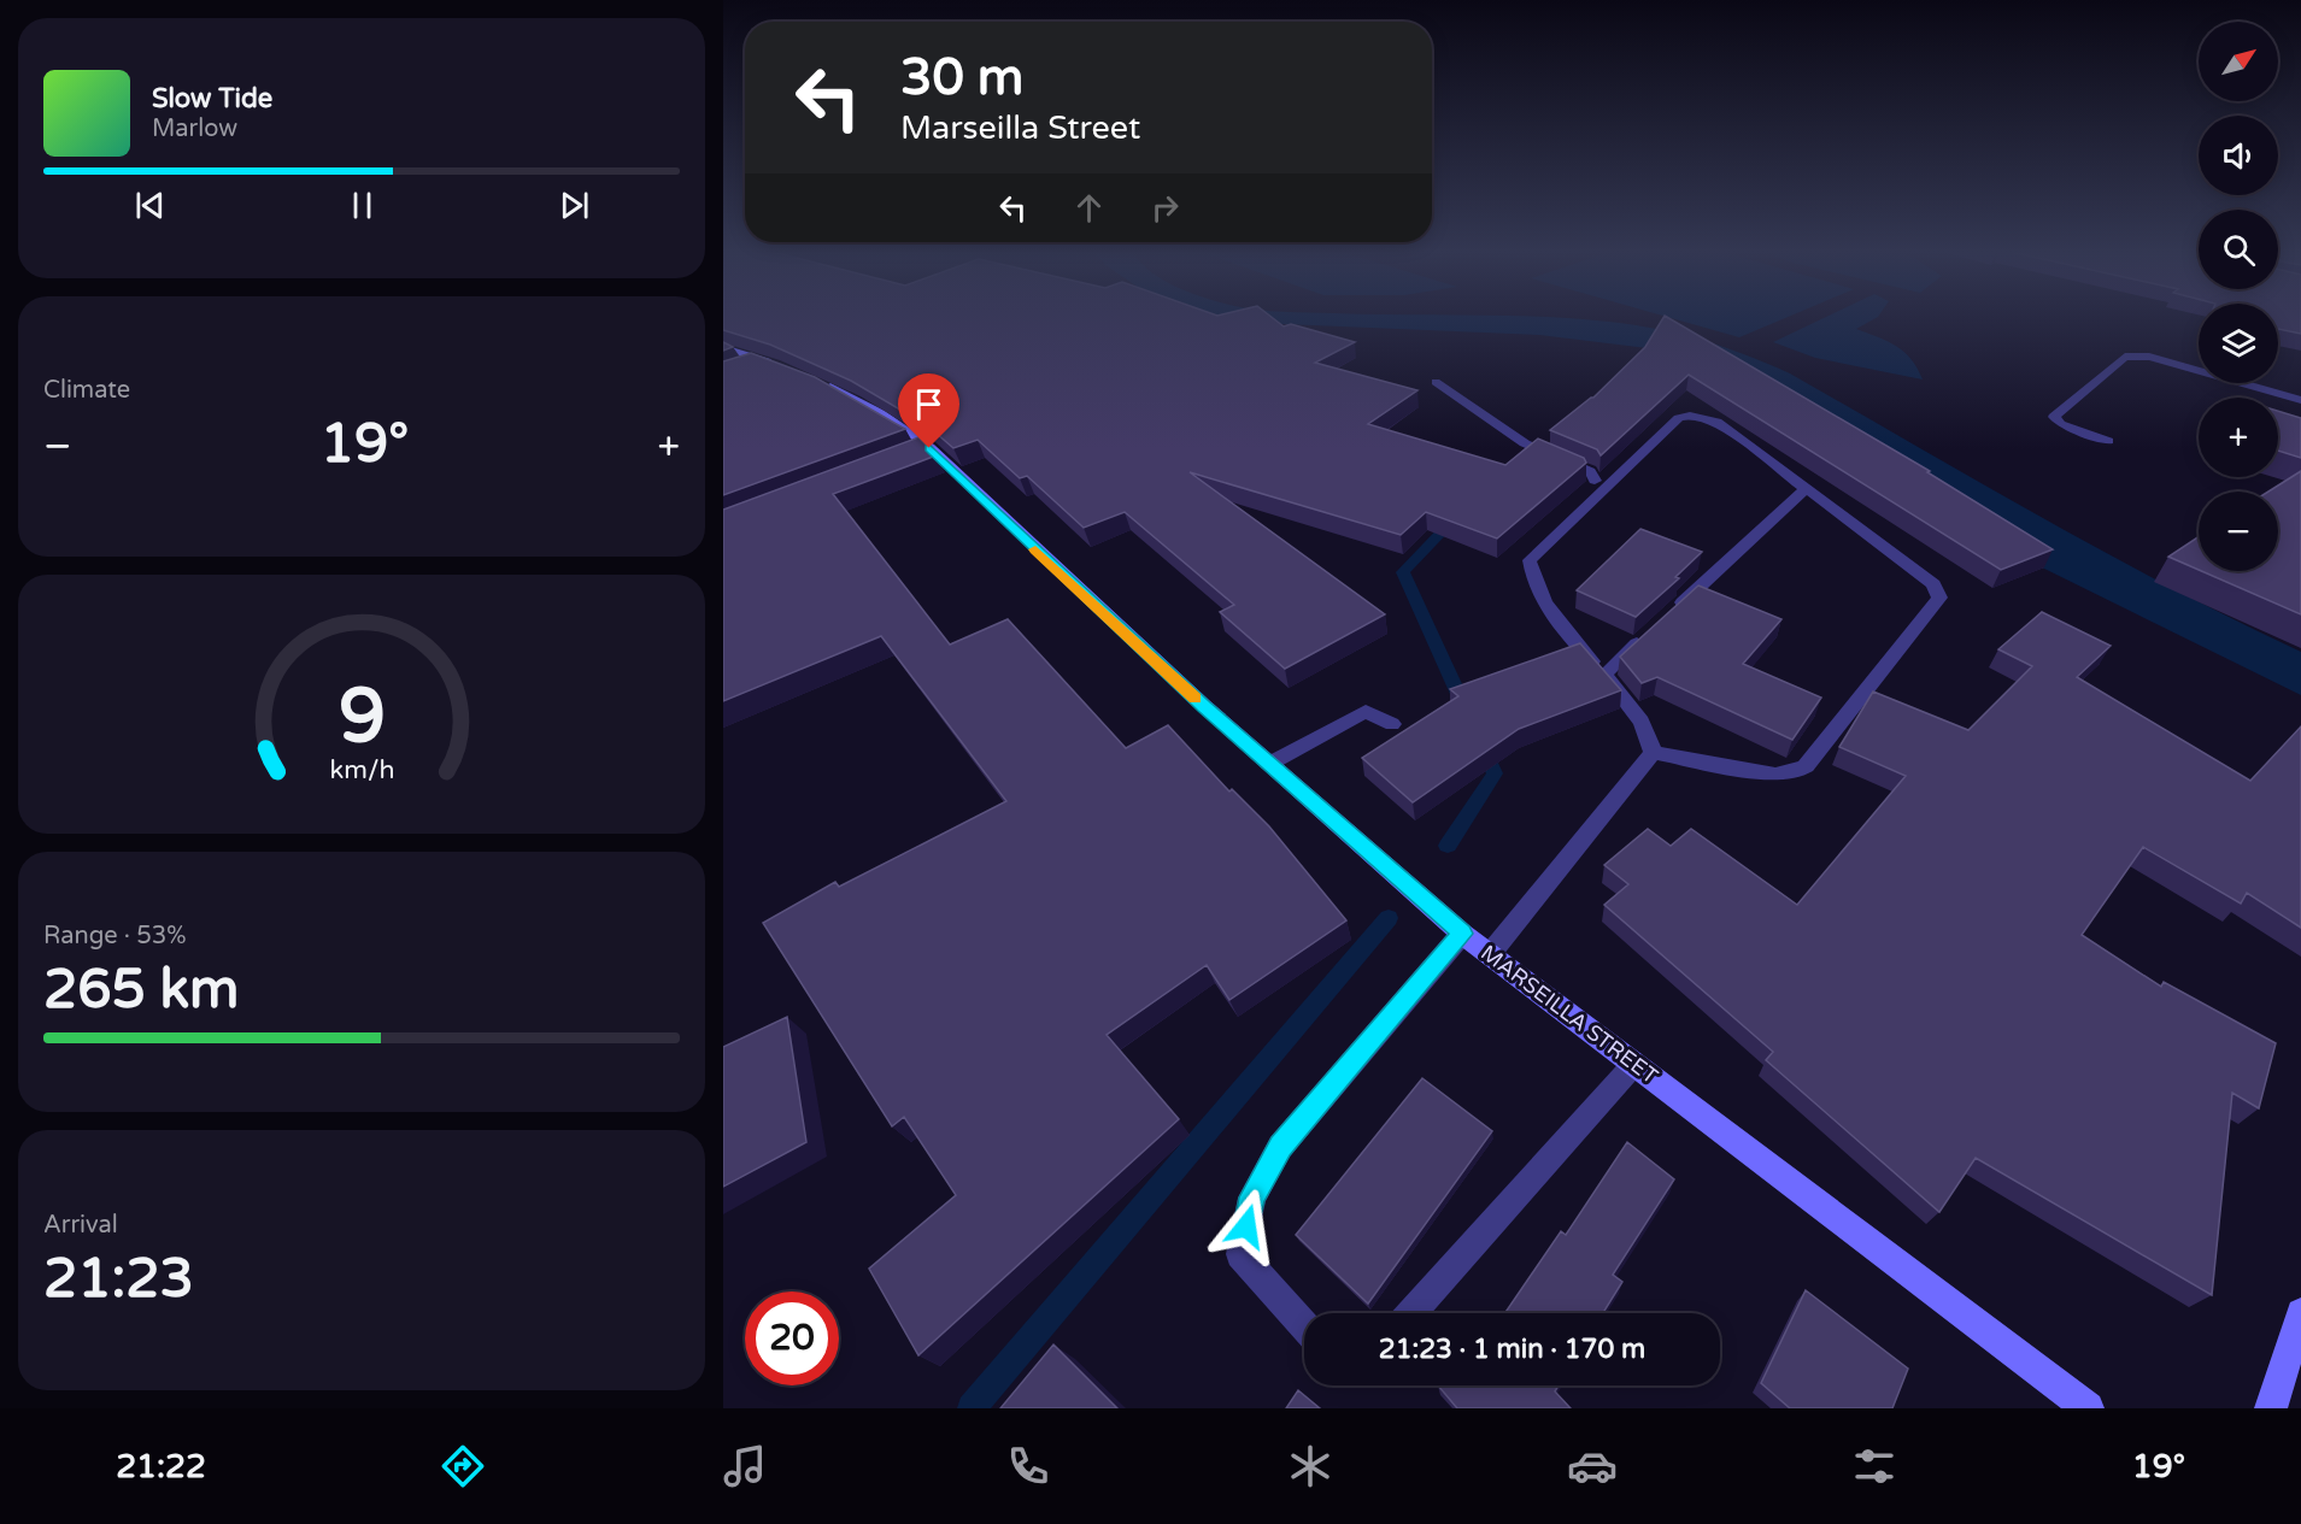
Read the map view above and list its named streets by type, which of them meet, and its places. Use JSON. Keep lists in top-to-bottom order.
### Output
{
  "streets": {
    "main road": ["MARSEILLA STREET"]
  },
  "north": "top right",
  "page": {
    "map_buttons": ["+", "−"],
    "turn": ["30 m", "Marseilla Street"],
    "song": ["Slow Tide", "Marlow"],
    "tile": [
      "Climate",
      ["Range · 53%", "265 km"],
      ["Arrival", "21:23"]
    ],
    "heat": ["−", "19°", "+"],
    "limit": "20",
    "trip": "21:23 · 1 min · 170 m",
    "tabs": ["21:22", "19°"],
    "gauge": ["9", "km/h"]
  }
}
